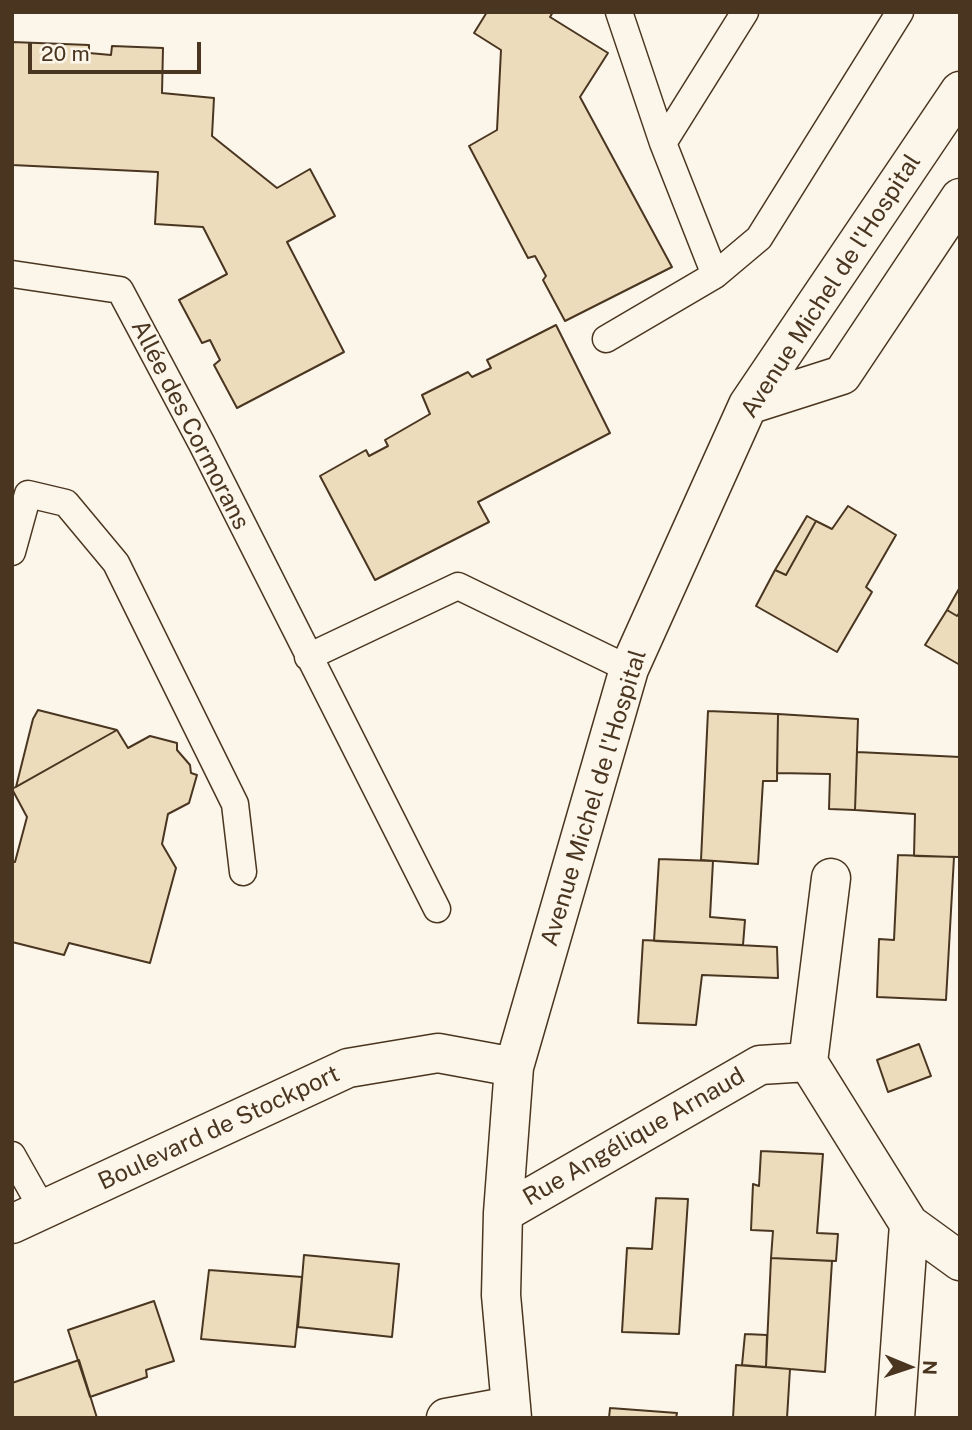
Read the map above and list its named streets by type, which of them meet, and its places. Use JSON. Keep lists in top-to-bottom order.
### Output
{
  "streets": {
    "street": ["Avenue Michel de l'Hospital", "Boulevard de Stockport", "Rue Angélique Arnaud"],
    "lane": ["Allée des Cormorans"]
  },
  "crossings": [
    ["Avenue Michel de l'Hospital", "Boulevard de Stockport"],
    ["Avenue Michel de l'Hospital", "Rue Angélique Arnaud"]
  ],
  "scale_bar": "20 m",
  "north": "right"
}
